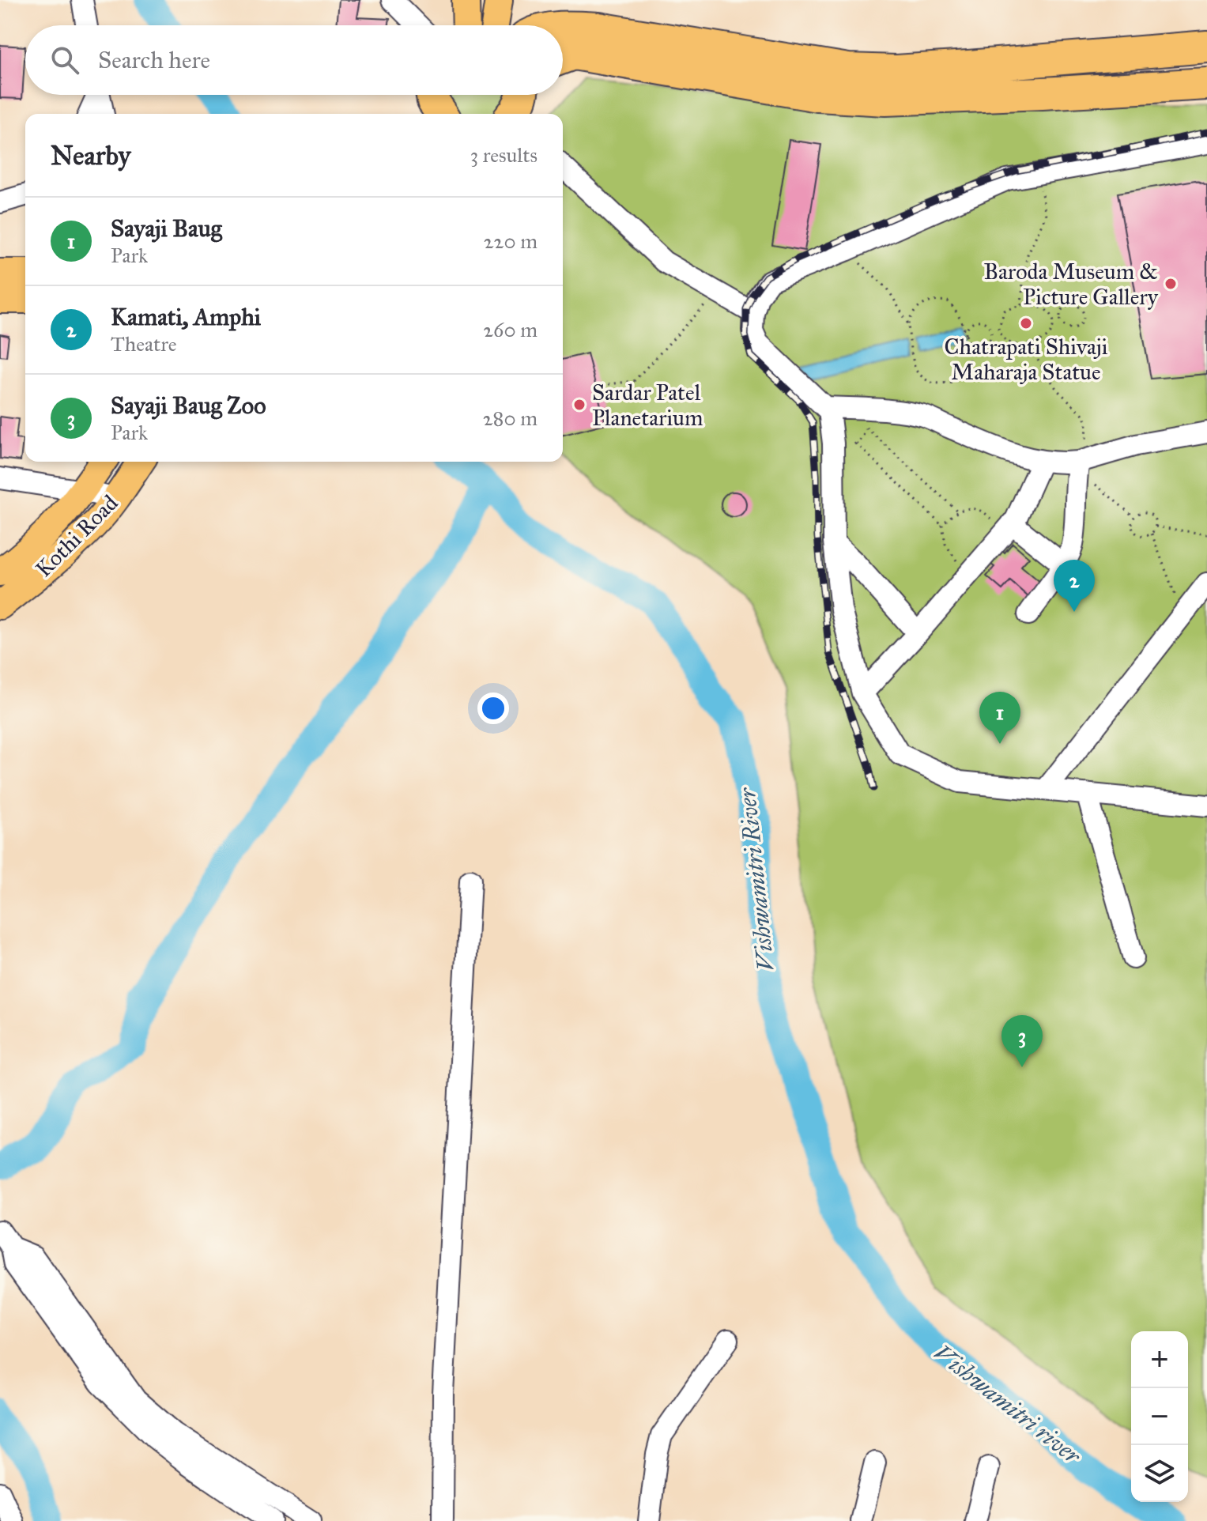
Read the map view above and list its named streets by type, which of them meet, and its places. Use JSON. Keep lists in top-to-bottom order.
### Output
{
  "streets": {
    "main road": ["Kothi Road"]
  },
  "water": ["Vishwamitri River", "Vishwamitri river"],
  "places": ["Baroda Museum & Picture Gallery", "Chatrapati Shivaji Maharaja Statue", "Sardar Patel Planetarium"],
  "page": {
    "search": "Search here",
    "heading": ["Nearby", "3 results"],
    "list": [
      {
        "mark": "1",
        "name": "Sayaji Baug",
        "note": "Park",
        "value": "220 m"
      },
      {
        "mark": "2",
        "name": "Kamati, Amphi",
        "note": "Theatre",
        "value": "260 m"
      },
      {
        "mark": "3",
        "name": "Sayaji Baug Zoo",
        "note": "Park",
        "value": "280 m"
      }
    ],
    "pins": ["2", "1", "3"],
    "map_buttons": ["+", "−"]
  }
}
